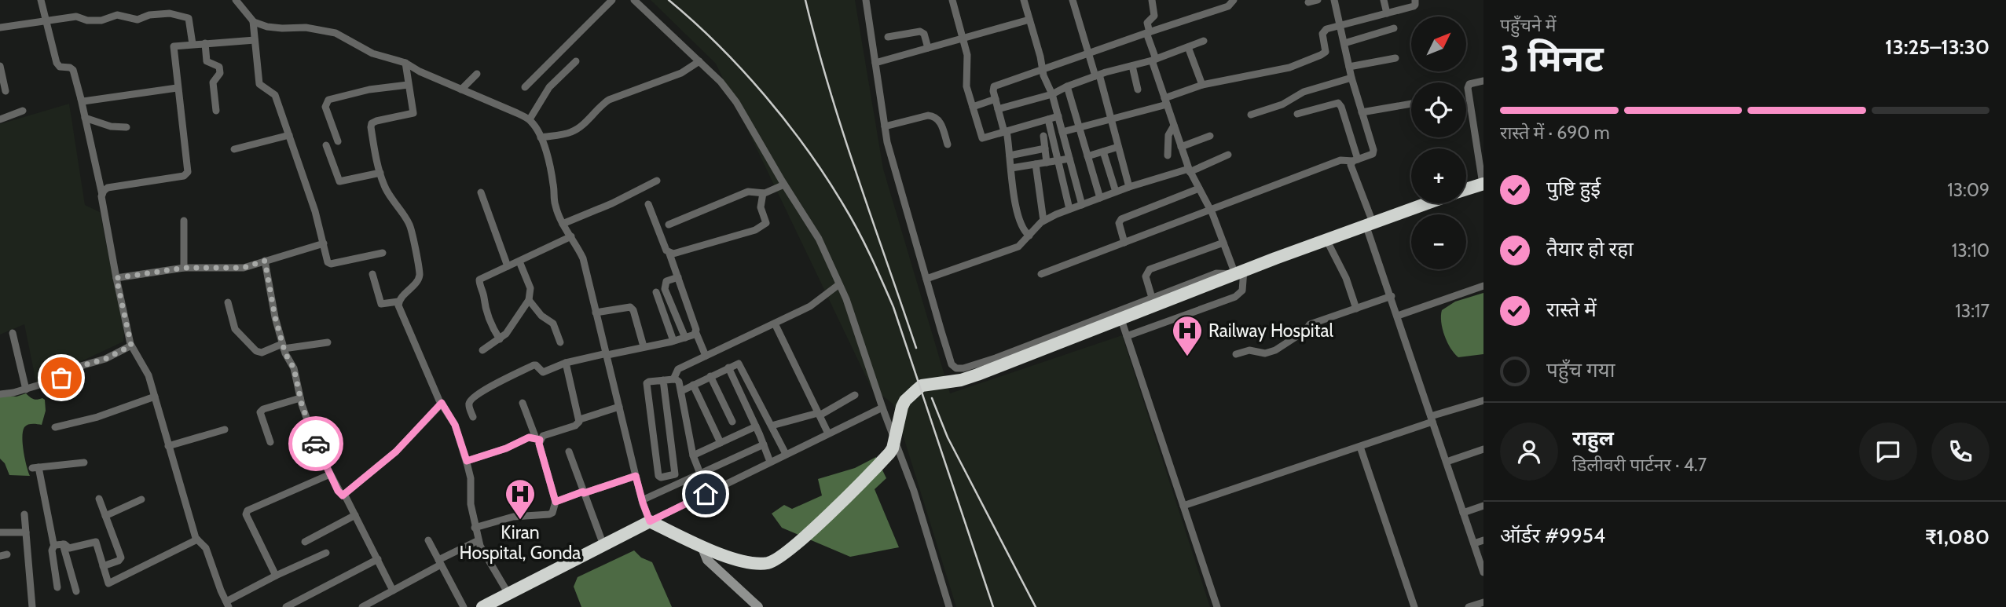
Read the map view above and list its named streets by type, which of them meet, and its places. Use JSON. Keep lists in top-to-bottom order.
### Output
{
  "places": {
    "hospital": ["Railway Hospital", "Kiran Hospital, Gonda"]
  },
  "north": "top right",
  "page": {
    "heading": ["3 मिनट", "पहुँचने में", "13:25–13:30"],
    "panel": [
      "राहुल",
      "डिलीवरी पार्टनर · 4.7",
      "ऑर्डर #9954",
      "₹1,080"
    ],
    "map_buttons": ["+", "−"],
    "bar": "रास्ते में · 690 m",
    "list": [
      ["पुष्टि हुई", "13:09"],
      ["तैयार हो रहा", "13:10"],
      ["रास्ते में", "13:17"],
      "पहुँच गया"
    ]
  }
}
